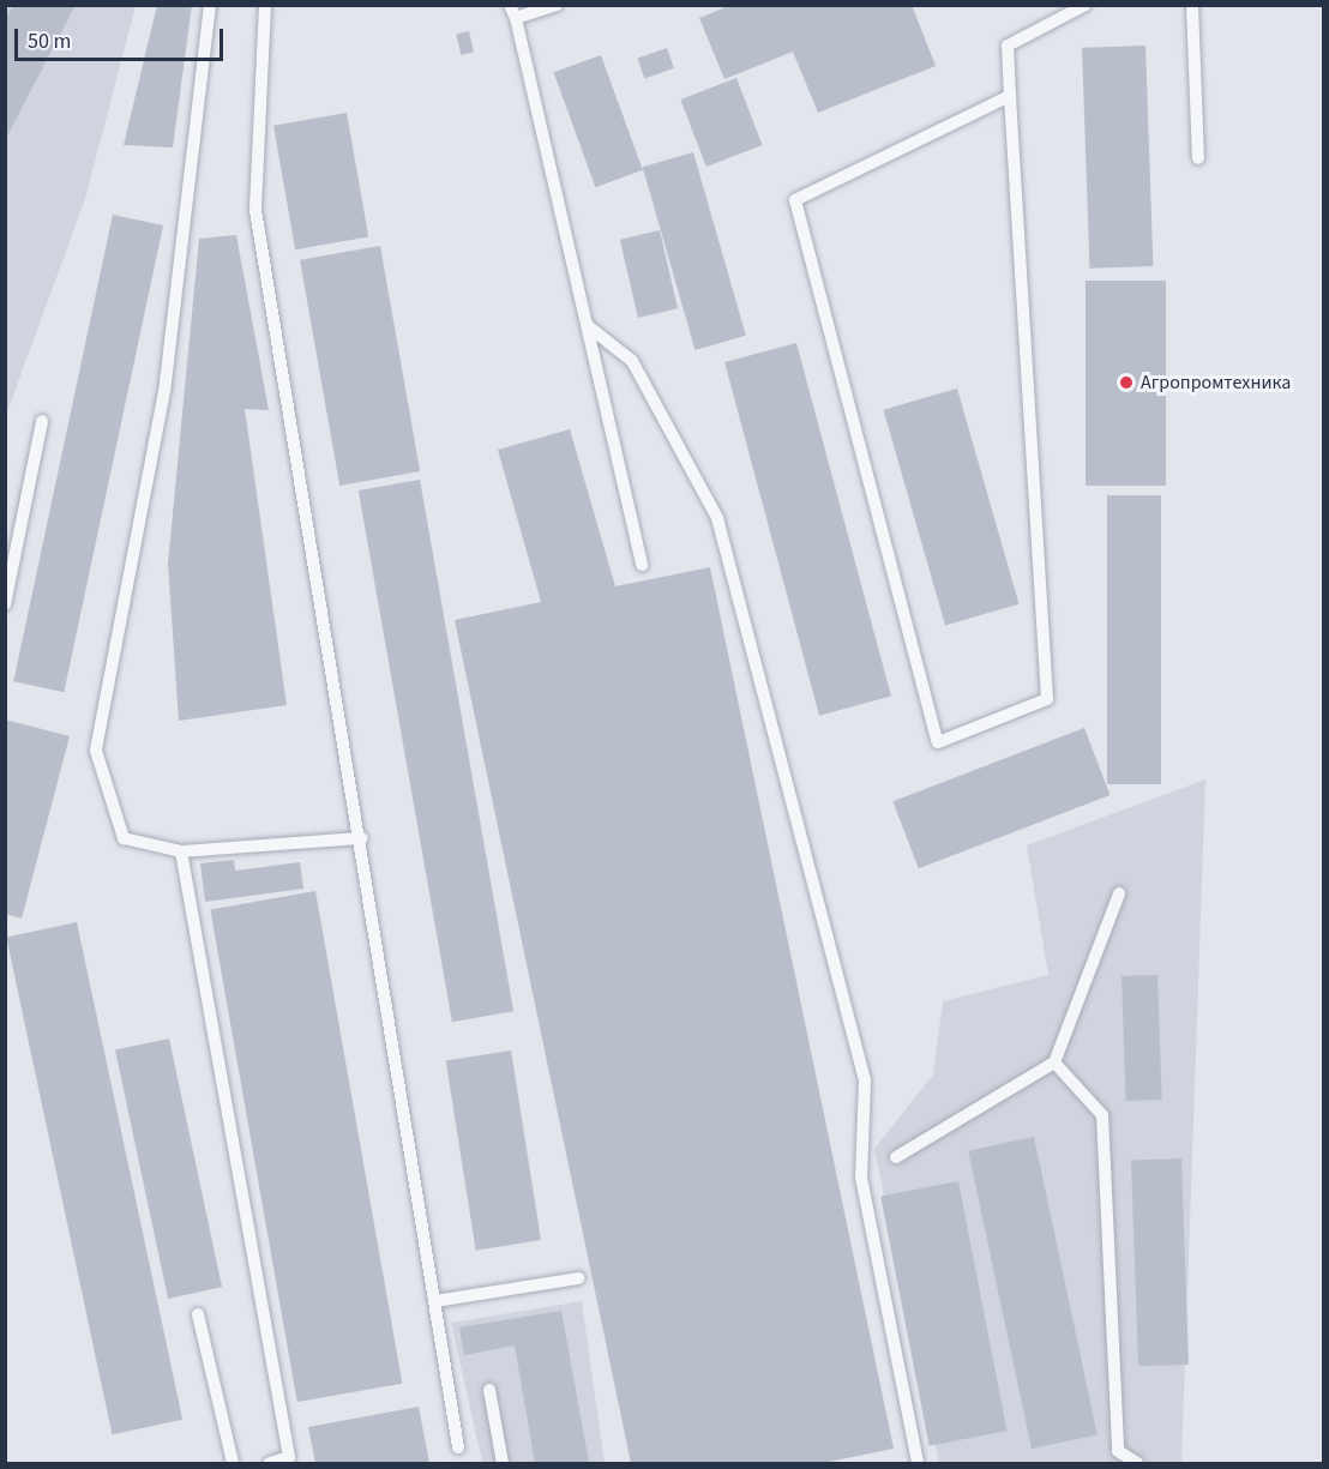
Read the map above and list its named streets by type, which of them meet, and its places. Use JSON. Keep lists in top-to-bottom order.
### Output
{
  "places": ["Агропромтехника"],
  "scale_bar": "50 m"
}
